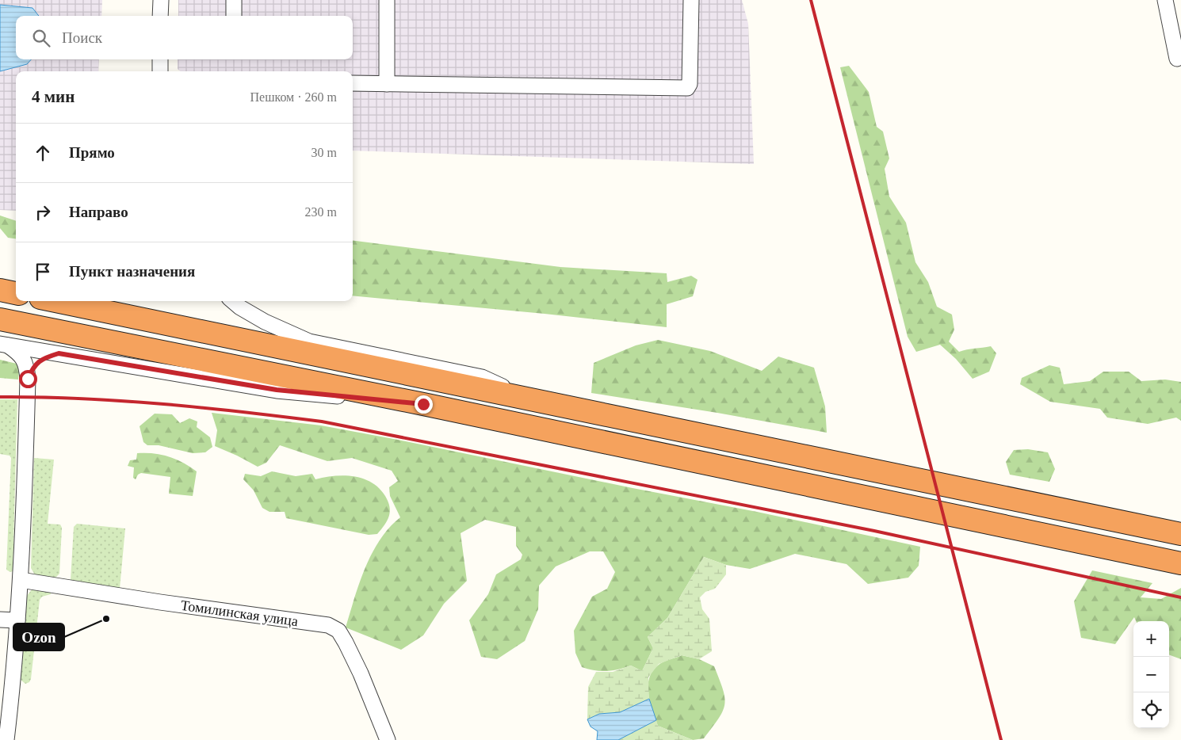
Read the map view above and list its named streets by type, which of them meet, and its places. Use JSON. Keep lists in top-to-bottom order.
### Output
{
  "streets": {
    "street": ["Томилинская улица"]
  },
  "places": ["Ozon"],
  "page": {
    "search": "Поиск",
    "heading": ["4 мин", "Пешком · 260 m"],
    "list": [
      ["Прямо", "30 m"],
      ["Направо", "230 m"],
      "Пункт назначения"
    ],
    "map_buttons": ["+", "−"]
  }
}
